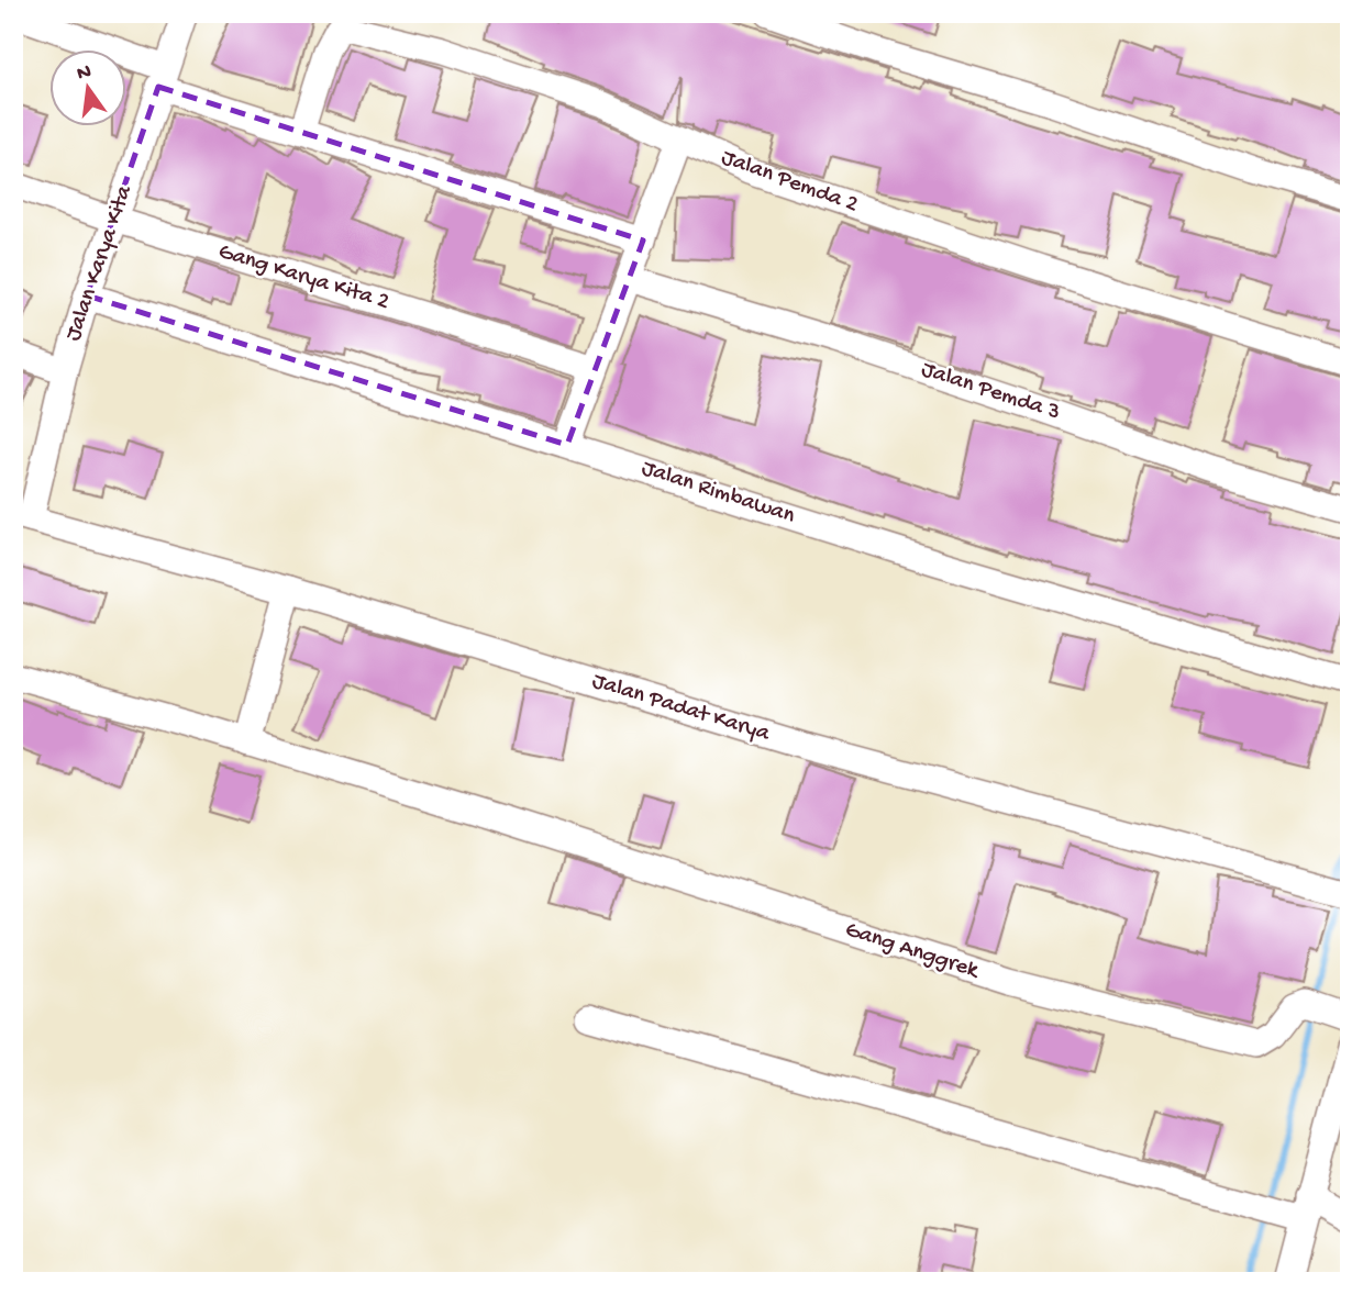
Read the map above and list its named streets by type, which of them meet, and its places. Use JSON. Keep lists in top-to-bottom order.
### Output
{
  "streets": {
    "street": [
      "Jalan Pemda 2",
      "Jalan Karya Kita",
      "Gang Karya Kita 2",
      "Jalan Pemda 3",
      "Jalan Rimbawan",
      "Jalan Padat Karya",
      "Gang Anggrek"
    ]
  },
  "crossings": [
    ["Jalan Karya Kita", "Gang Karya Kita 2"],
    ["Jalan Karya Kita", "Jalan Rimbawan"],
    ["Jalan Karya Kita", "Jalan Padat Karya"]
  ],
  "north": "top"
}
